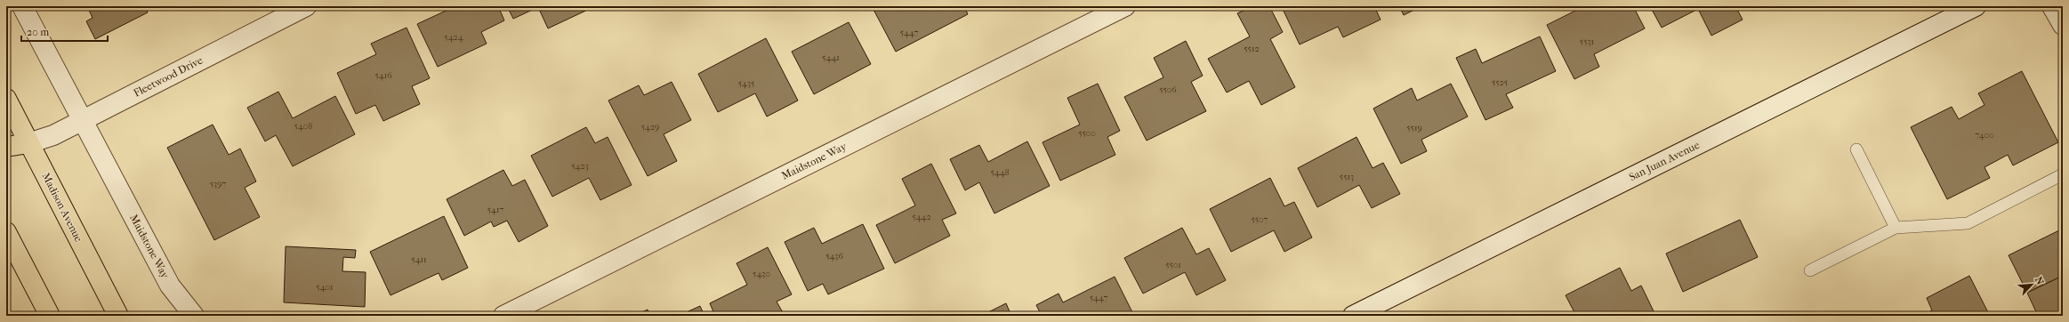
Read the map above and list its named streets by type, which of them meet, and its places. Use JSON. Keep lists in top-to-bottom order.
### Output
{
  "streets": {
    "main road": ["Madison Avenue"],
    "street": ["Fleetwood Drive", "Maidstone Way", "San Juan Avenue"]
  },
  "crossings": [
    ["Fleetwood Drive", "Maidstone Way"],
    ["Fleetwood Drive", "Madison Avenue"]
  ],
  "house_numbers": [
    "5447",
    "5424",
    "5531",
    "5512",
    "5441",
    "5416",
    "5525",
    "5435",
    "5506",
    "5408",
    "5429",
    "5519",
    "5500",
    "7400",
    "5423",
    "5448",
    "5513",
    "5397",
    "5417",
    "5442",
    "5507",
    "5436",
    "5411",
    "5501",
    "5430",
    "5401",
    "5447"
  ],
  "scale_bar": "20 m",
  "north": "top right"
}
